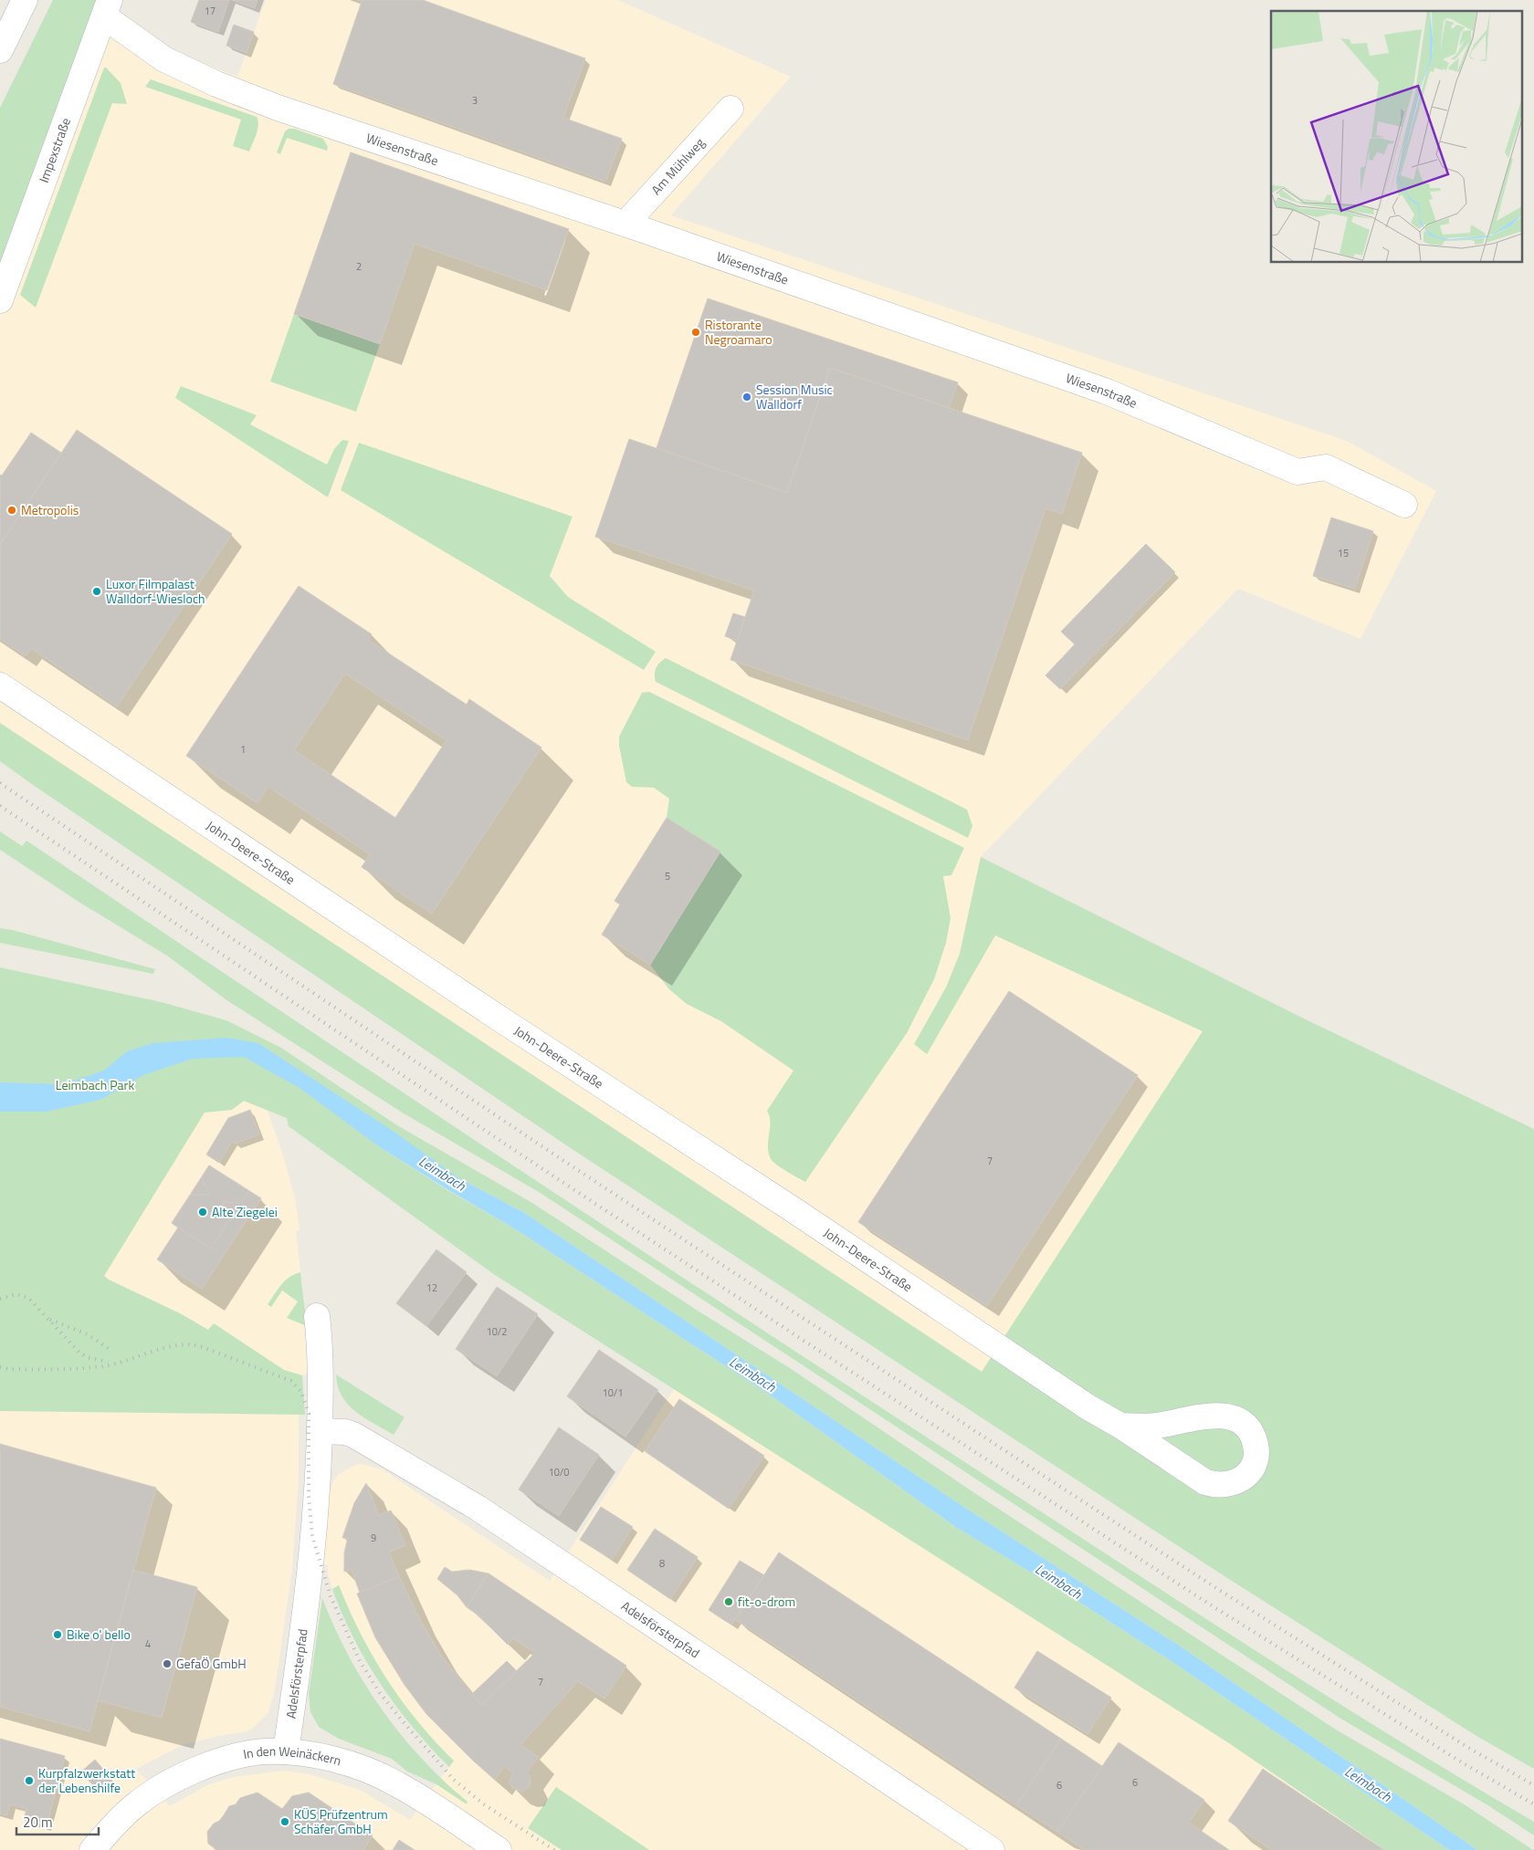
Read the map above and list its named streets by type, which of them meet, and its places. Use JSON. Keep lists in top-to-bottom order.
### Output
{
  "streets": {
    "street": [
      "Wiesenstraße",
      "Impexstraße",
      "Am Mühlweg",
      "John-Deere-Straße",
      "Adelsförsterpfad",
      "In den Weinäckern"
    ]
  },
  "crossings": [
    ["Wiesenstraße", "Impexstraße"],
    ["Wiesenstraße", "Am Mühlweg"],
    ["Adelsförsterpfad", "In den Weinäckern"]
  ],
  "water": ["Leimbach"],
  "parks": ["Leimbach Park"],
  "places": [
    "Ristorante Negroamaro",
    "Session Music Walldorf",
    "Metropolis",
    "Luxor Filmpalast Walldorf-Wiesloch",
    "Alte Ziegelei",
    "fit-o-drom",
    "Bike o' bello",
    "GefaÖ GmbH",
    "Kurpfalzwerkstatt der Lebenshilfe",
    "KÜS Prüfzentrum Schäfer GmbH"
  ],
  "house_numbers": [
    "17",
    "3",
    "2",
    "15",
    "1",
    "5",
    "7",
    "12",
    "10/2",
    "10/1",
    "10/0",
    "9",
    "8",
    "4",
    "7",
    "6",
    "6"
  ],
  "scale_bar": "20 m"
}
